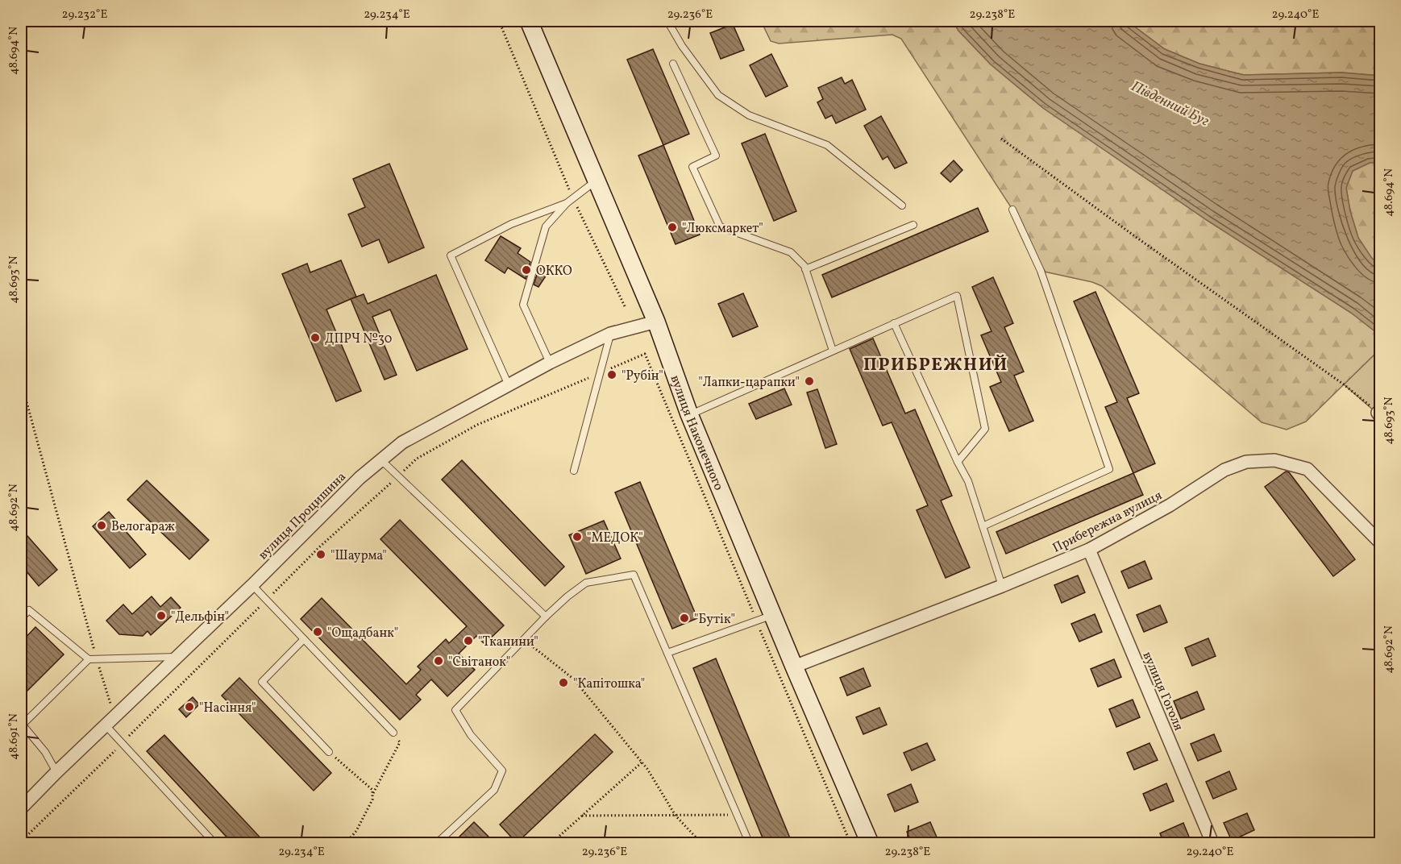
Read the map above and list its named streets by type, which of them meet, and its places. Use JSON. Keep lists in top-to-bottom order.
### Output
{
  "streets": {
    "street": [
      "вулиця Наконечного",
      "вулиця Процишина",
      "Прибережна вулиця",
      "вулиця Гоголя"
    ]
  },
  "crossings": [
    ["вулиця Наконечного", "вулиця Процишина"],
    ["вулиця Наконечного", "Прибережна вулиця"],
    ["Прибережна вулиця", "вулиця Гоголя"]
  ],
  "districts": ["ПРИБРЕЖНИЙ"],
  "water": ["Південний Буг"],
  "places": [
    "\"Люксмаркет\"",
    "ОККО",
    "ДПРЧ №30",
    "\"Рубін\"",
    "\"Лапки-царапки\"",
    "Велогараж",
    "\"МЕДОК\"",
    "\"Шаурма\"",
    "\"Дельфін\"",
    "\"Бутік\"",
    "\"Ощадбанк\"",
    "\"Тканини\"",
    "\"Світанок\"",
    "\"Капітошка\"",
    "\"Насіння\""
  ],
  "coordinates": [
    "29.232°E",
    "29.234°E",
    "29.236°E",
    "29.238°E",
    "29.240°E",
    "48.694°N",
    "48.693°N",
    "48.692°N",
    "48.691°N"
  ]
}
